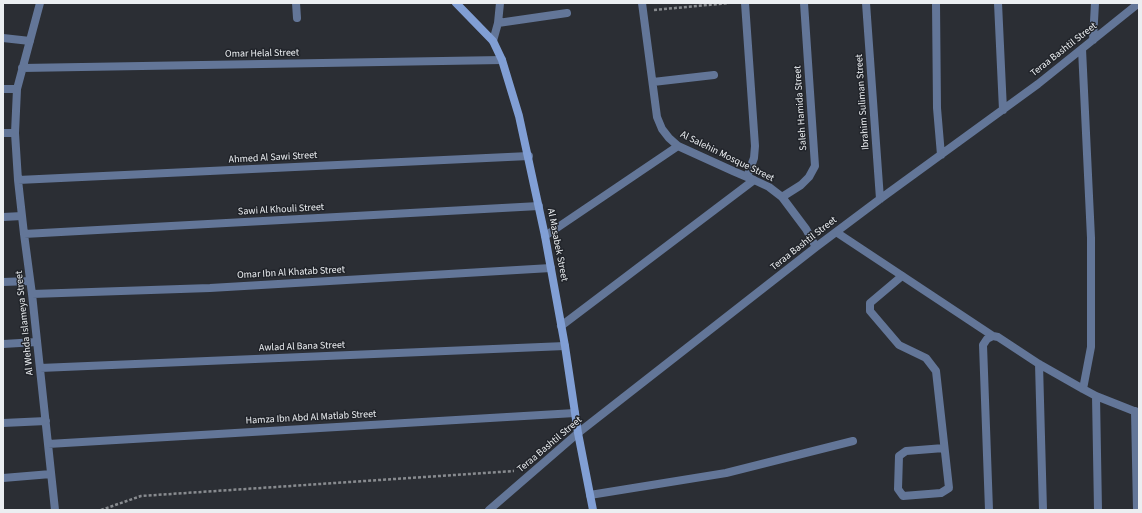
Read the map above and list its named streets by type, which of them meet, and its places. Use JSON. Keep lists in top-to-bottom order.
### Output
{
  "streets": {
    "street": [
      "Teraa Bashtil Street",
      "Omar Helal Street",
      "Ibrahim Suliman Street",
      "Saleh Hamida Street",
      "Al Salehin Mosque Street",
      "Ahmed Al Sawi Street",
      "Sawi Al Khouli Street",
      "Al Masabek Street",
      "Omar Ibn Al Khatab Street",
      "Al Wehda Islameya Street",
      "Awlad Al Bana Street",
      "Hamza Ibn Abd Al Matlab Street"
    ]
  },
  "crossings": [
    ["Teraa Bashtil Street", "Ibrahim Suliman Street"],
    ["Teraa Bashtil Street", "Al Salehin Mosque Street"],
    ["Teraa Bashtil Street", "Al Masabek Street"],
    ["Omar Helal Street", "Al Masabek Street"],
    ["Omar Helal Street", "Al Wehda Islameya Street"],
    ["Saleh Hamida Street", "Al Salehin Mosque Street"],
    ["Ahmed Al Sawi Street", "Al Masabek Street"],
    ["Ahmed Al Sawi Street", "Al Wehda Islameya Street"],
    ["Sawi Al Khouli Street", "Al Masabek Street"],
    ["Sawi Al Khouli Street", "Al Wehda Islameya Street"],
    ["Al Masabek Street", "Omar Ibn Al Khatab Street"],
    ["Al Masabek Street", "Awlad Al Bana Street"],
    ["Al Masabek Street", "Hamza Ibn Abd Al Matlab Street"],
    ["Omar Ibn Al Khatab Street", "Al Wehda Islameya Street"],
    ["Al Wehda Islameya Street", "Awlad Al Bana Street"],
    ["Al Wehda Islameya Street", "Hamza Ibn Abd Al Matlab Street"]
  ]
}
